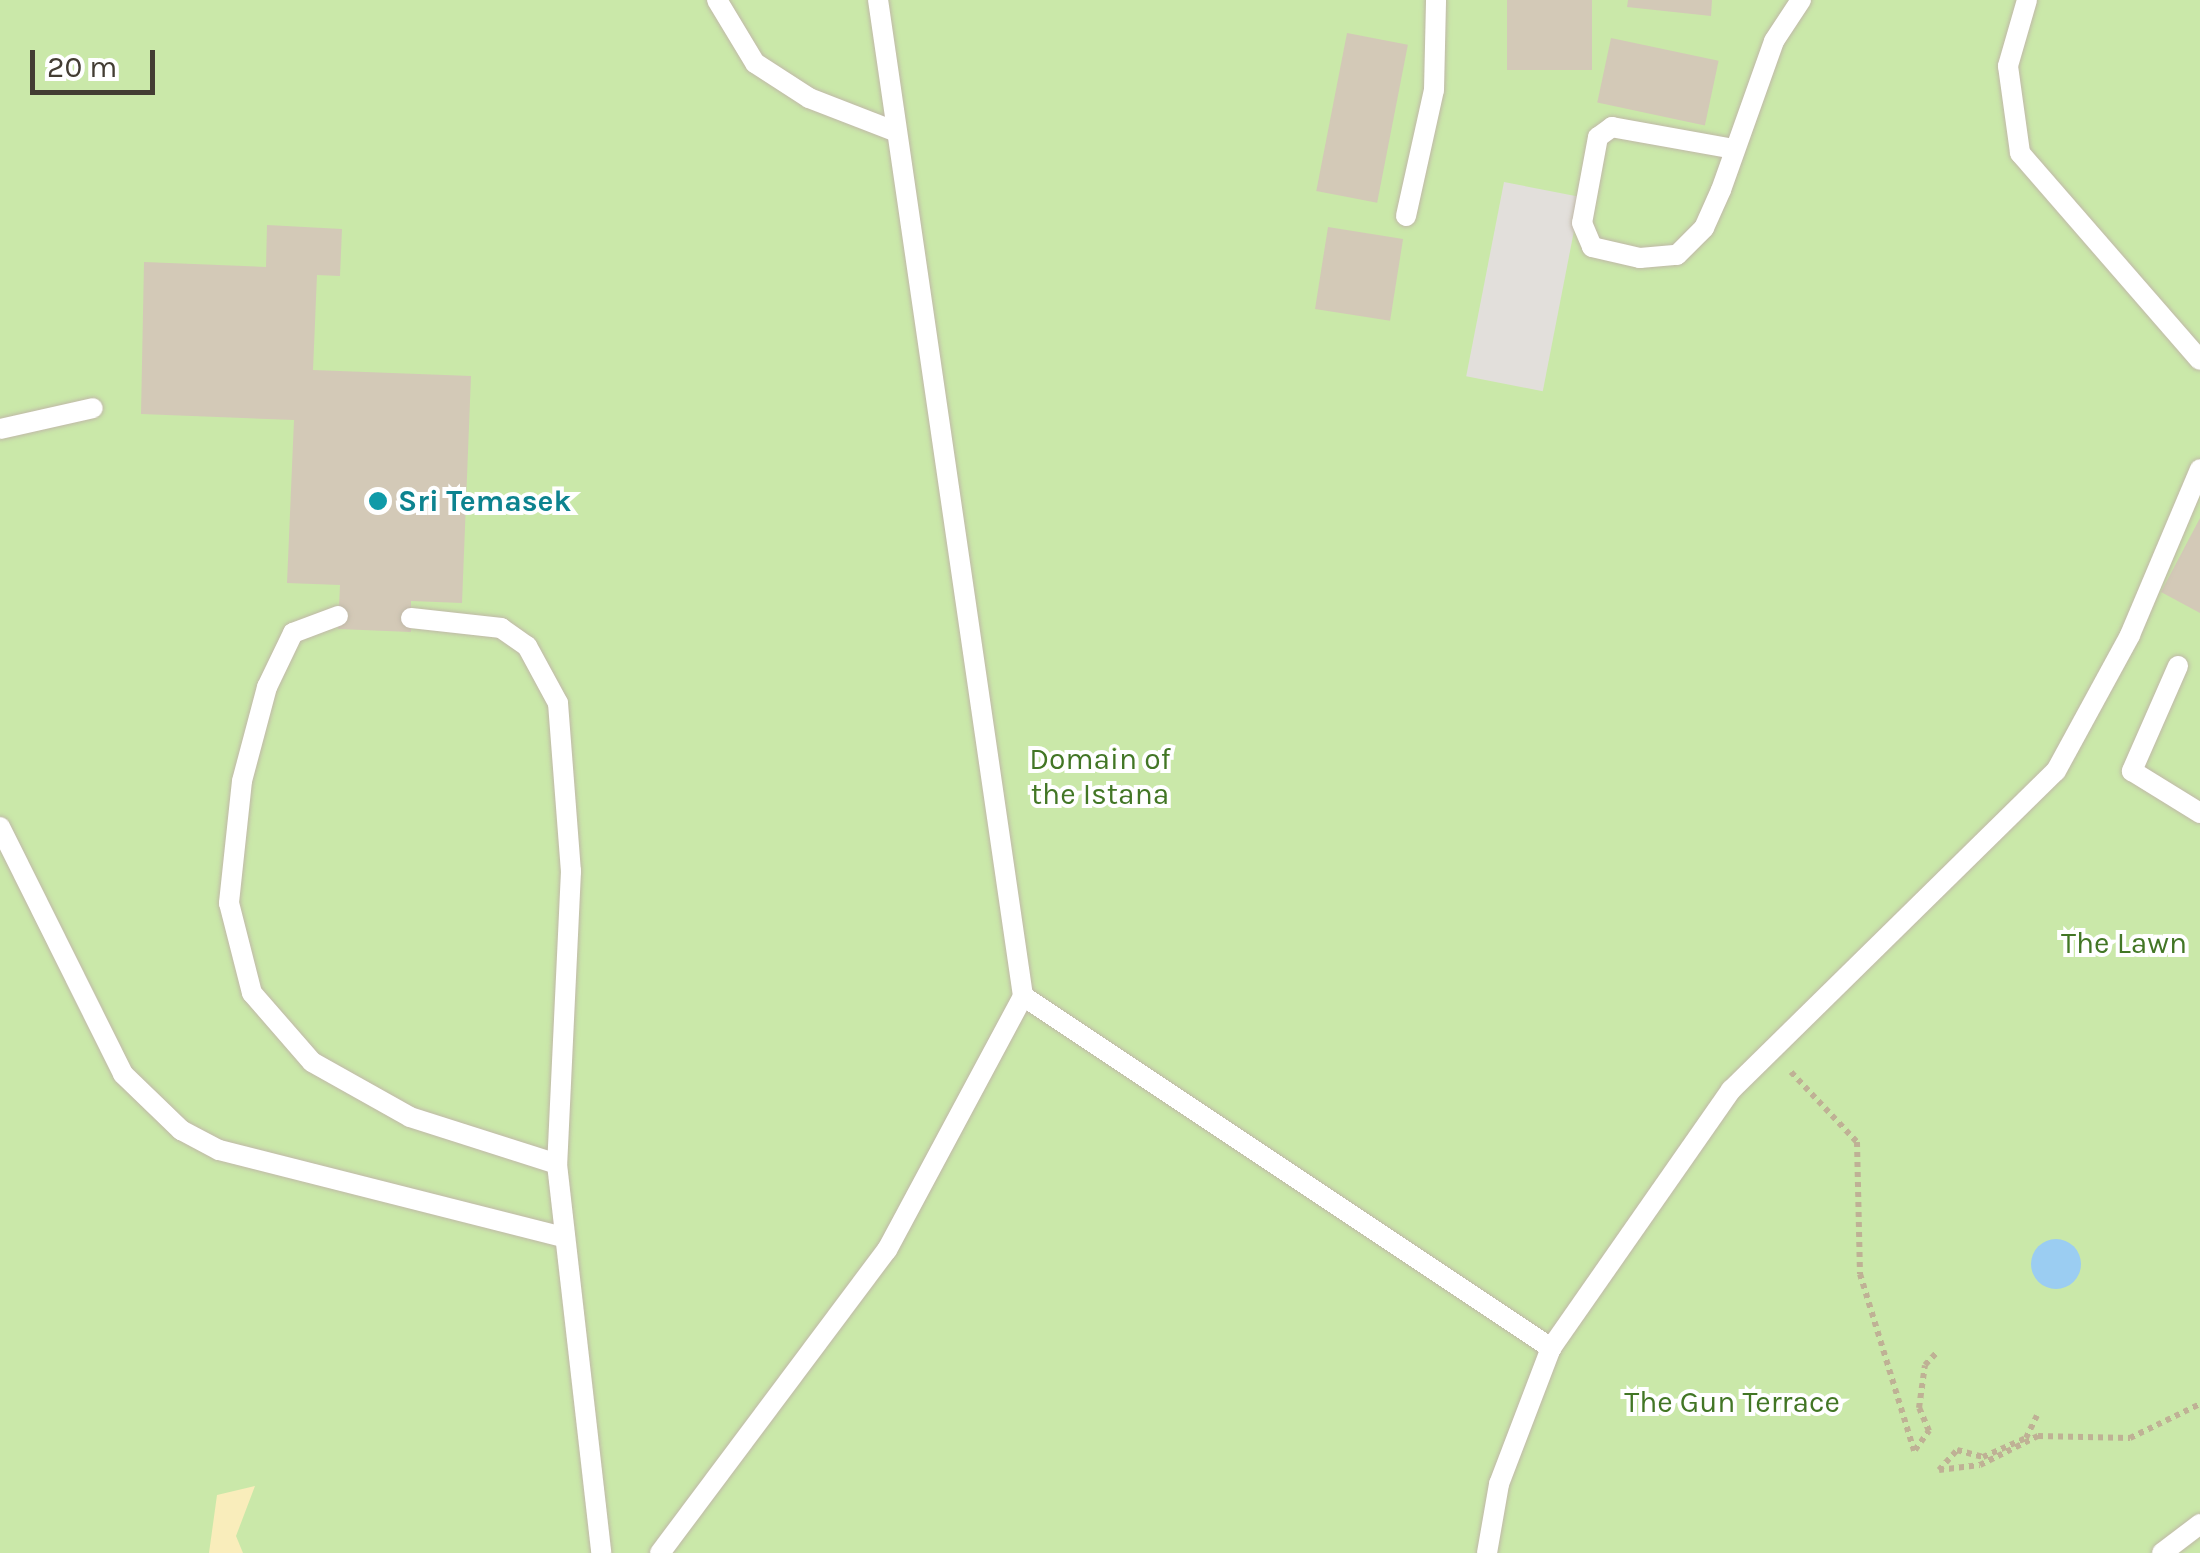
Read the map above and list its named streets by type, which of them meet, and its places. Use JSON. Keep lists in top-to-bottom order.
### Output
{
  "parks": ["Domain of the Istana", "The Lawn", "The Gun Terrace"],
  "places": ["Sri Temasek"],
  "scale_bar": "20 m"
}
